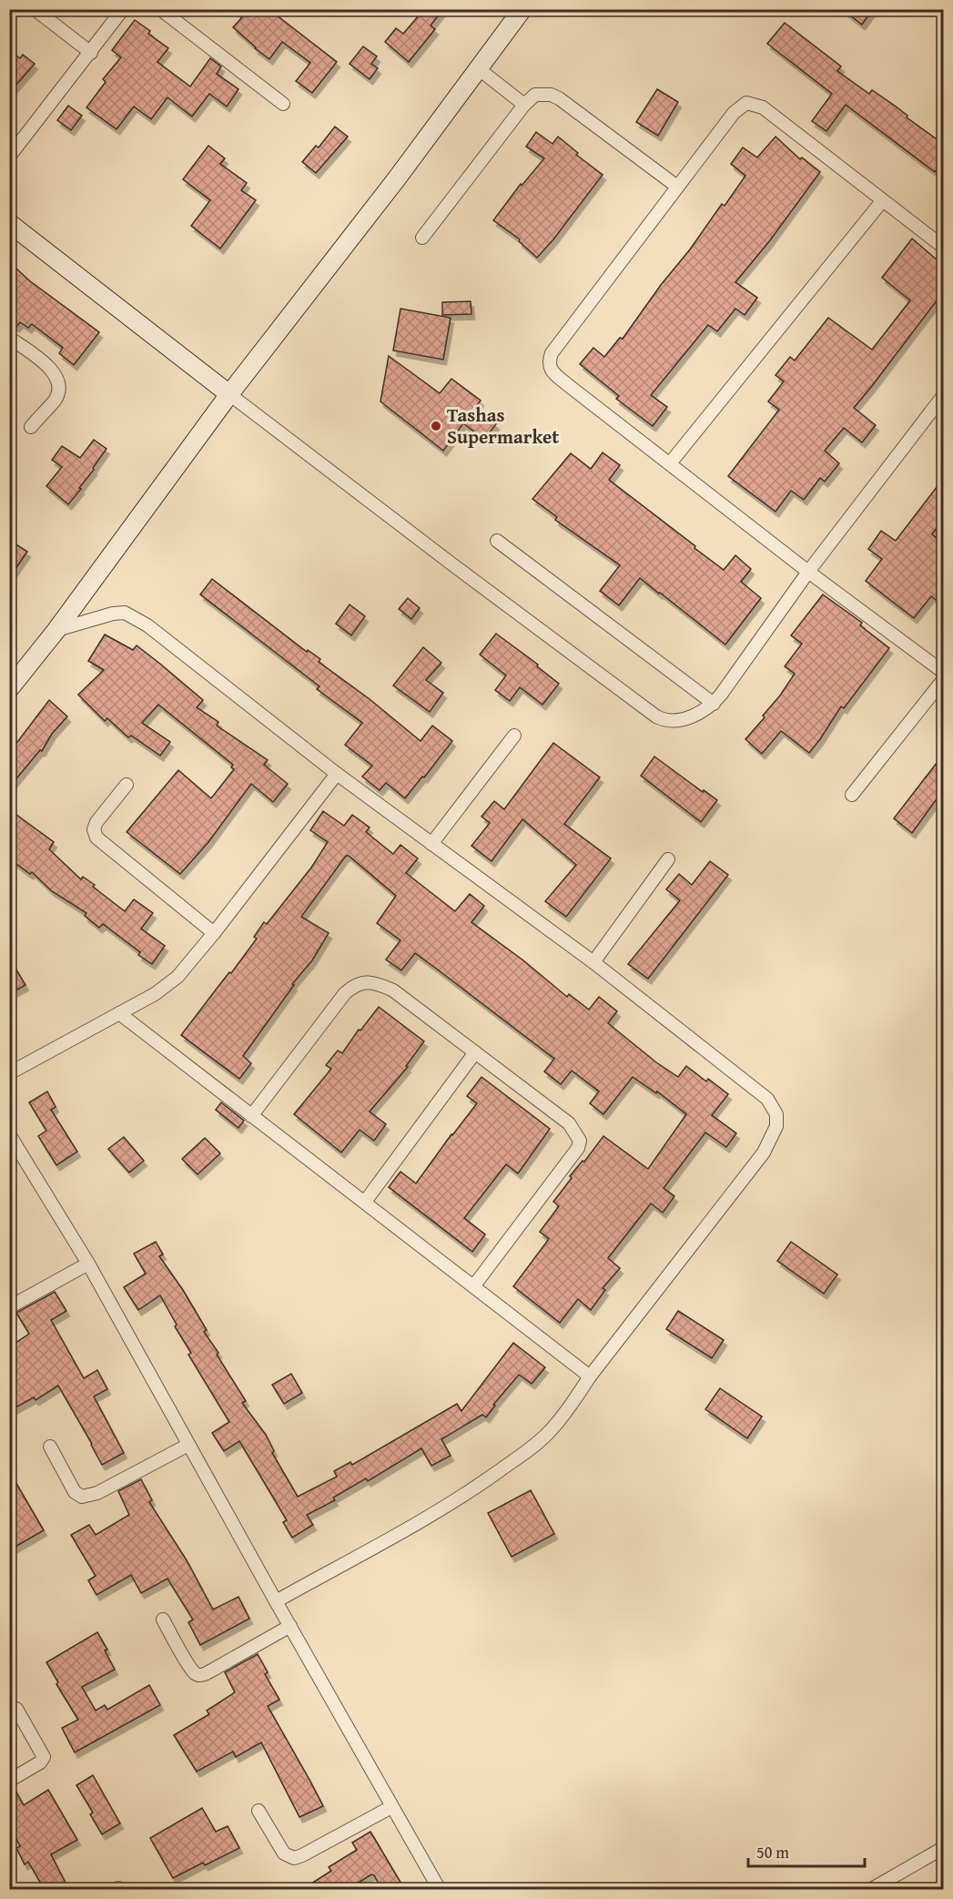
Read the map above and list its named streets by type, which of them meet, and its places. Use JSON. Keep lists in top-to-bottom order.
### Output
{
  "places": ["Tashas Supermarket"],
  "scale_bar": "50 m"
}
